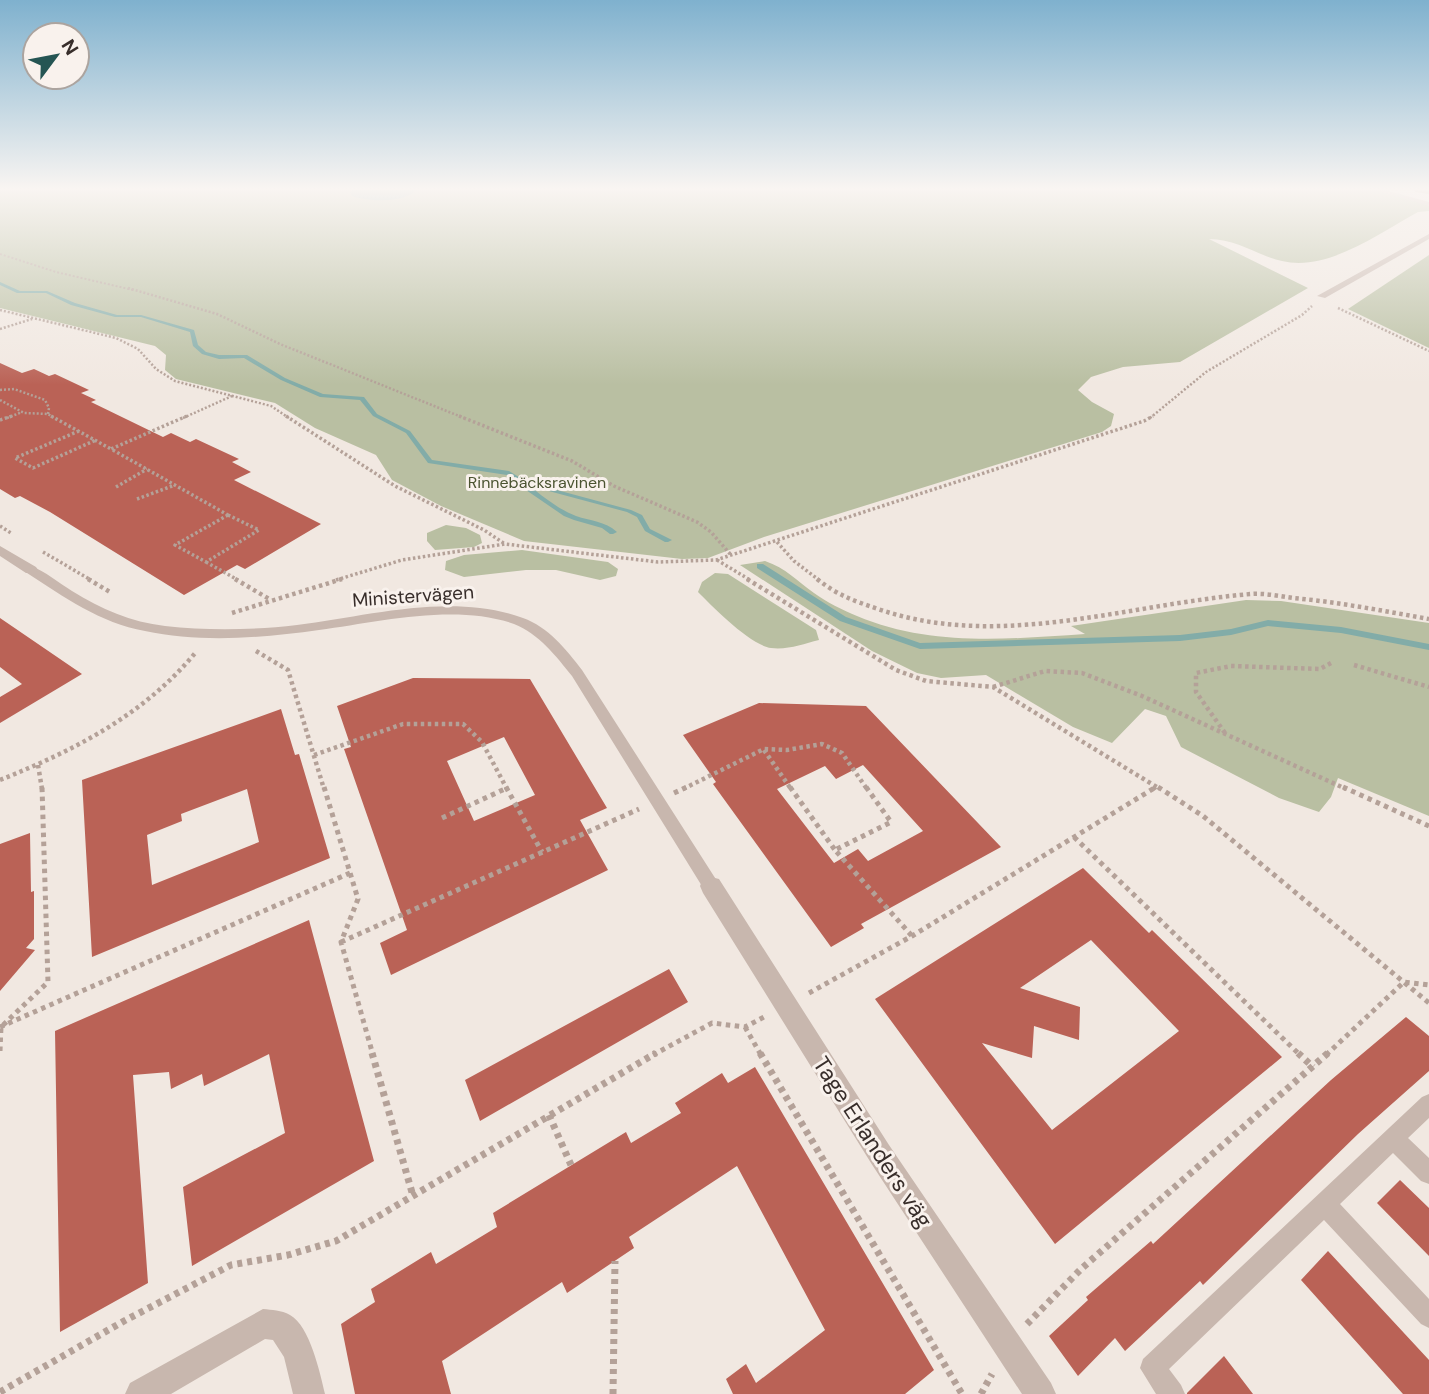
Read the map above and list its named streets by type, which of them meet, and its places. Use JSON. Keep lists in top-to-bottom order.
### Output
{
  "streets": {
    "street": ["Ministervägen", "Tage Erlanders väg"]
  },
  "crossings": [
    ["Ministervägen", "Tage Erlanders väg"]
  ],
  "parks": ["Rinnebäcksravinen"],
  "north": "top right"
}
